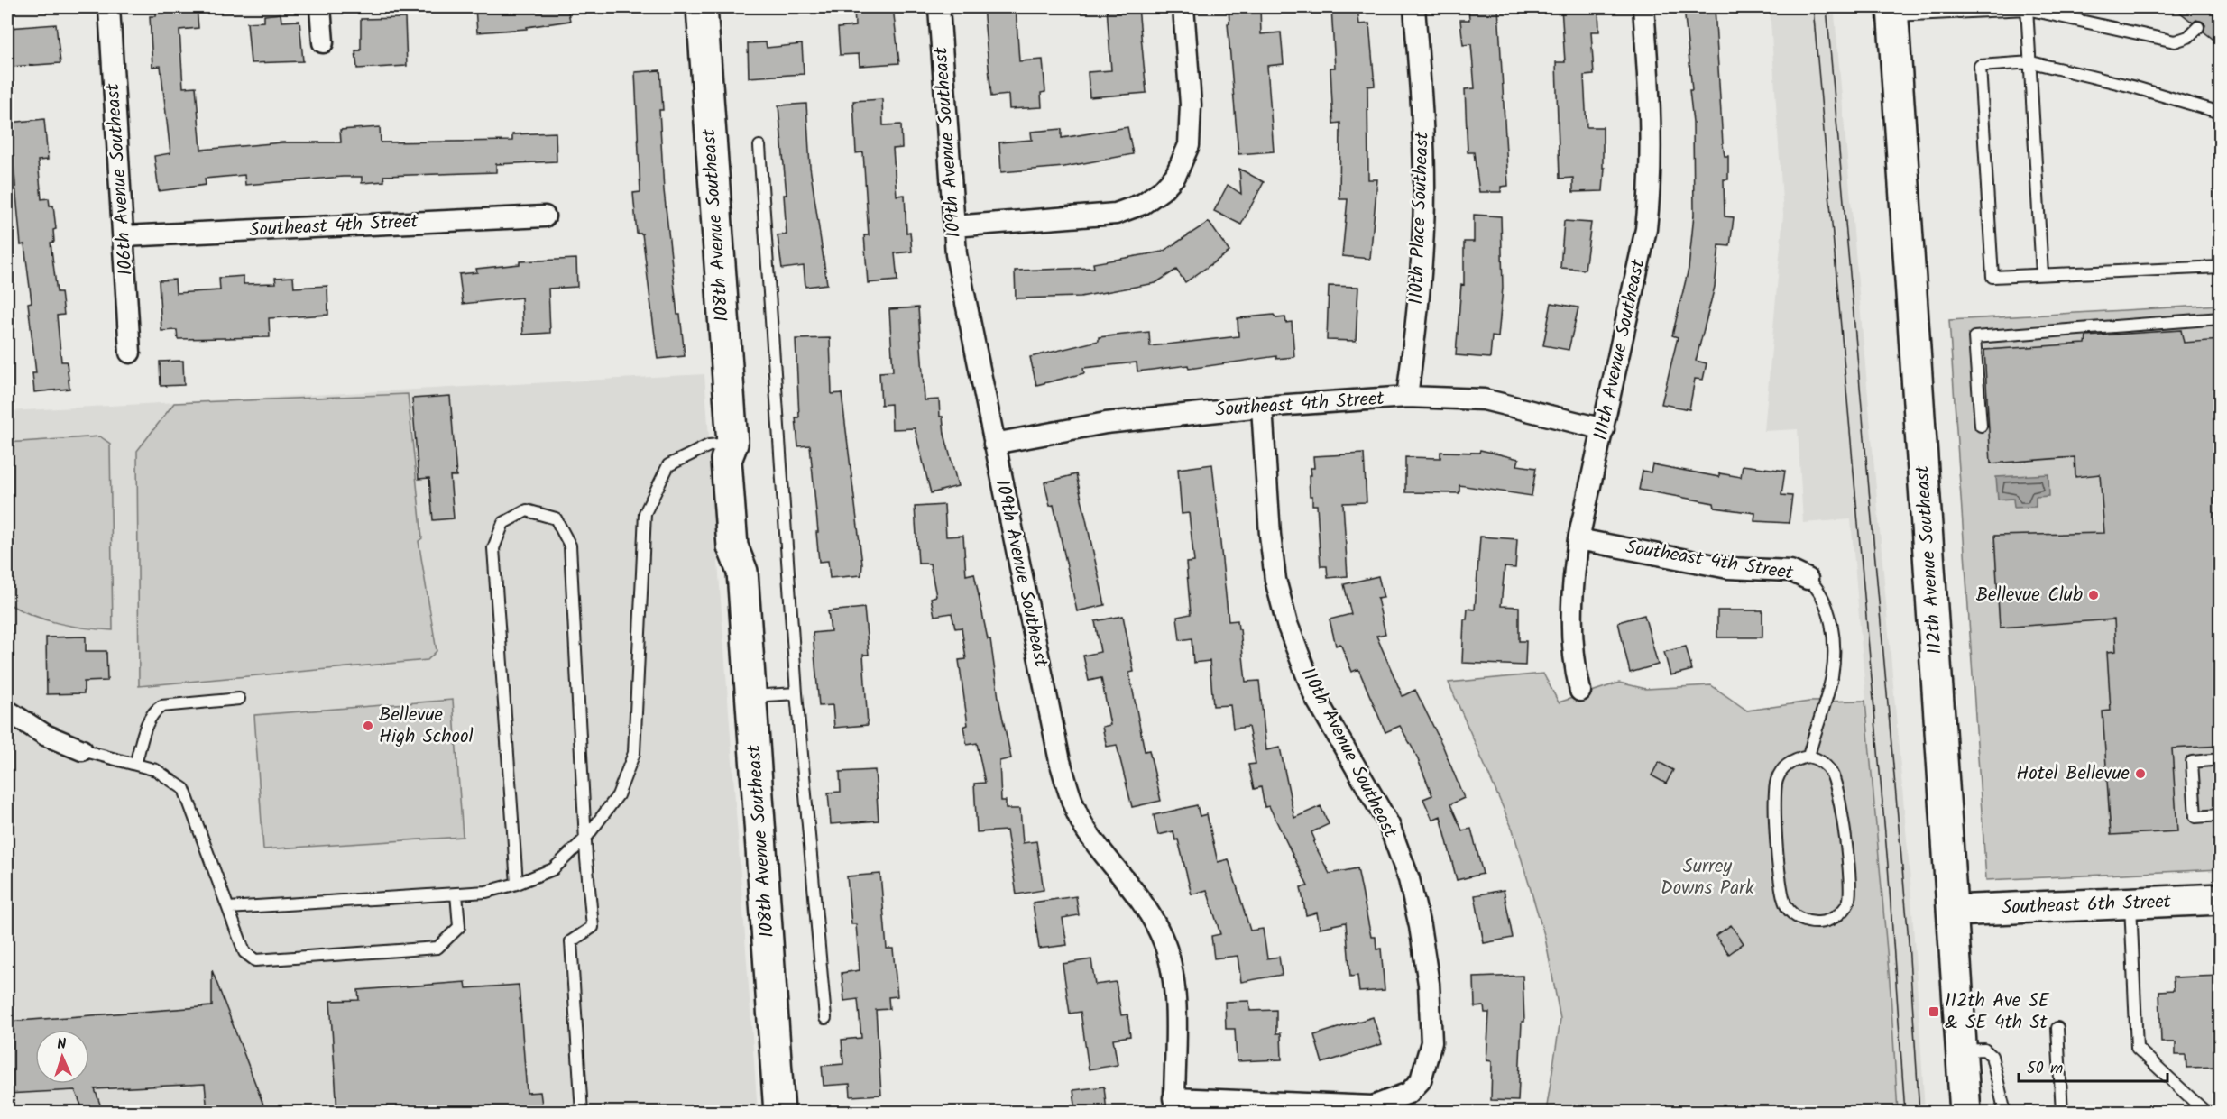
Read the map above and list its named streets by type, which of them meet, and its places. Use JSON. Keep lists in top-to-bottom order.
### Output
{
  "streets": {
    "street": [
      "109th Avenue Southeast",
      "106th Avenue Southeast",
      "110th Place Southeast",
      "108th Avenue Southeast",
      "Southeast 4th Street",
      "111th Avenue Southeast",
      "112th Avenue Southeast",
      "110th Avenue Southeast",
      "Southeast 6th Street"
    ]
  },
  "crossings": [
    ["109th Avenue Southeast", "Southeast 4th Street"],
    ["109th Avenue Southeast", "110th Avenue Southeast"],
    ["106th Avenue Southeast", "Southeast 4th Street"],
    ["110th Place Southeast", "Southeast 4th Street"],
    ["Southeast 4th Street", "111th Avenue Southeast"],
    ["Southeast 4th Street", "110th Avenue Southeast"],
    ["112th Avenue Southeast", "Southeast 6th Street"]
  ],
  "parks": ["Surrey Downs Park"],
  "places": {
    "other": ["Bellevue Club", "Bellevue High School", "Hotel Bellevue"],
    "transit": ["112th Ave SE & SE 4th St"]
  },
  "scale_bar": "50 m",
  "north": "top"
}
